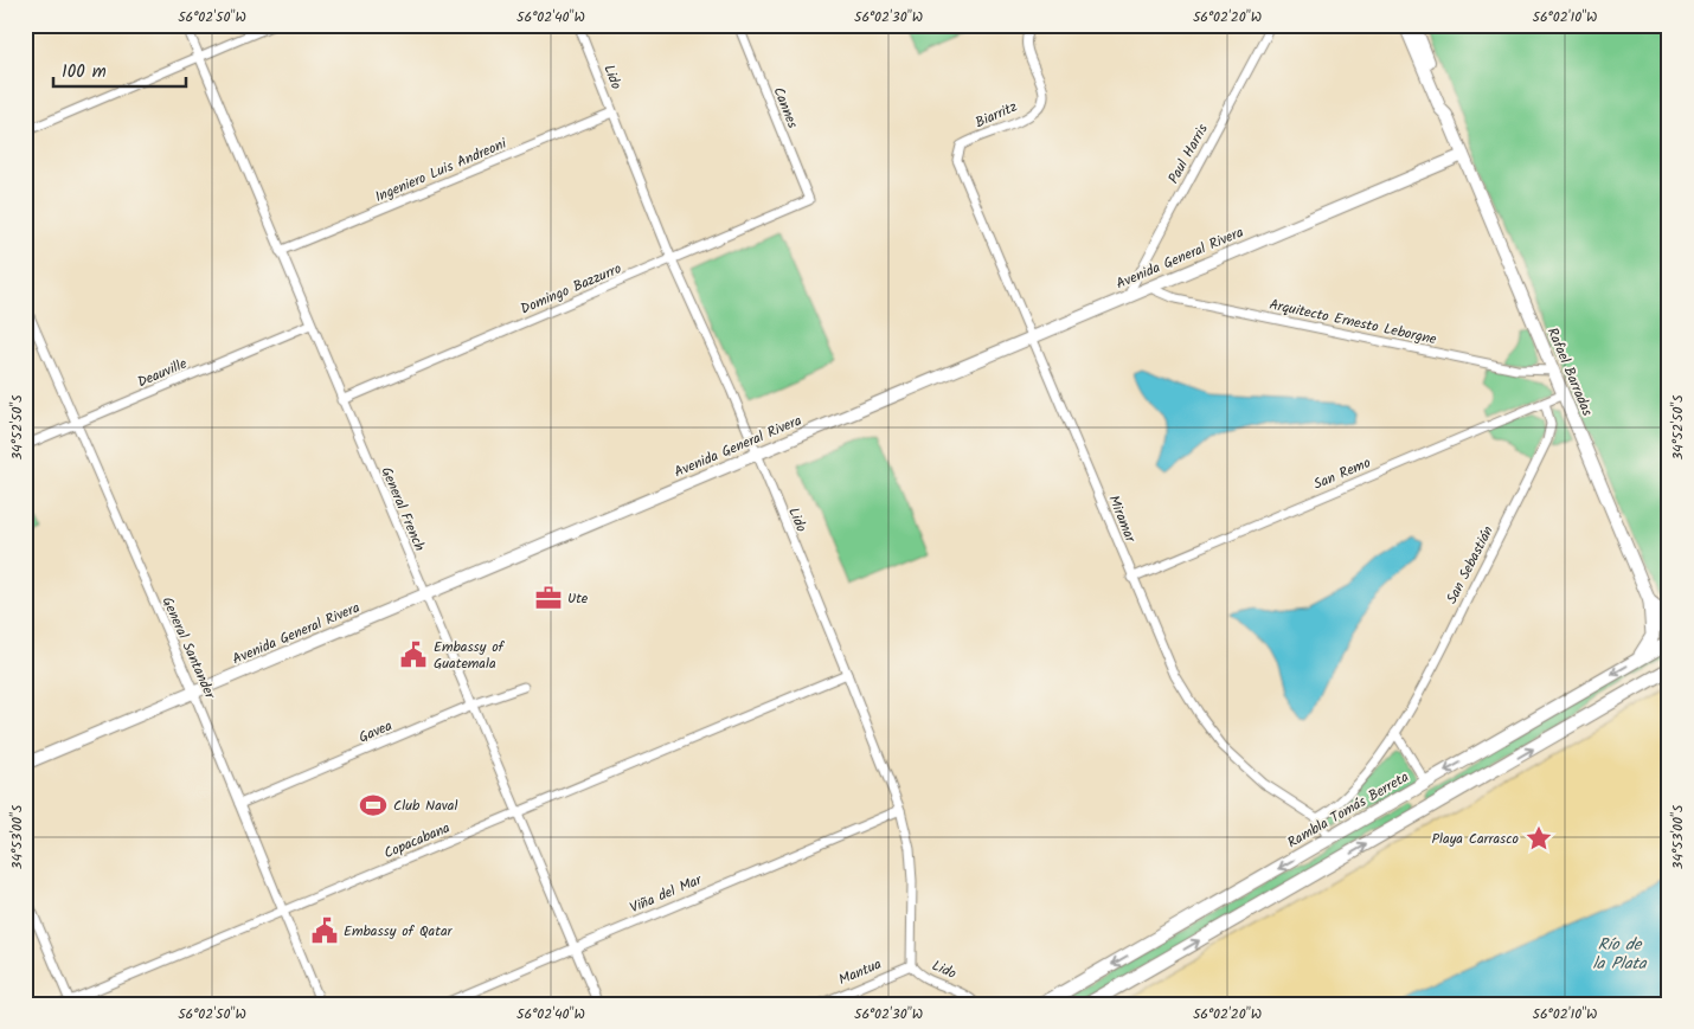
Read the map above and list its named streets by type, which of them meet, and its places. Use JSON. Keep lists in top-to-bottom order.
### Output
{
  "streets": {
    "main road": ["Avenida General Rivera", "Rafael Barradas", "Rambla Tomás Berreta"],
    "street": [
      "Lido",
      "Cannes",
      "Biarritz",
      "Paul Harris",
      "Ingeniero Luis Andreoni",
      "Domingo Bazzurro",
      "Arquitecto Ernesto Leborgne",
      "Deauville",
      "San Remo",
      "General French",
      "Miramar",
      "San Sebastián",
      "General Santander",
      "Gavea",
      "Copacabana",
      "Viña del Mar",
      "Mantua"
    ]
  },
  "crossings": [
    ["Lido", "Ingeniero Luis Andreoni"],
    ["Lido", "Avenida General Rivera"],
    ["Lido", "Domingo Bazzurro"],
    ["Lido", "Copacabana"],
    ["Lido", "Viña del Mar"],
    ["Lido", "Mantua"],
    ["Cannes", "Domingo Bazzurro"],
    ["Biarritz", "Miramar"],
    ["Paul Harris", "Avenida General Rivera"],
    ["Ingeniero Luis Andreoni", "General French"],
    ["Avenida General Rivera", "Arquitecto Ernesto Leborgne"],
    ["Avenida General Rivera", "Rafael Barradas"],
    ["Avenida General Rivera", "General French"],
    ["Avenida General Rivera", "Miramar"],
    ["Avenida General Rivera", "General Santander"],
    ["Domingo Bazzurro", "General French"],
    ["Arquitecto Ernesto Leborgne", "Rafael Barradas"],
    ["Rafael Barradas", "San Remo"],
    ["Rafael Barradas", "Rambla Tomás Berreta"],
    ["Deauville", "General French"],
    ["Deauville", "General Santander"],
    ["San Remo", "Miramar"],
    ["San Remo", "San Sebastián"],
    ["General French", "Gavea"],
    ["General French", "Copacabana"],
    ["General French", "Viña del Mar"],
    ["Miramar", "San Sebastián"],
    ["Miramar", "Rambla Tomás Berreta"],
    ["General Santander", "Gavea"],
    ["General Santander", "Copacabana"]
  ],
  "water": ["Río de la Plata"],
  "places": {
    "office": ["Ute"],
    "public building": ["Embassy of Guatemala", "Embassy of Qatar"],
    "sports": ["Club Naval"],
    "place": ["Playa Carrasco"]
  },
  "scale_bar": "100 m",
  "coordinates": [
    "56°02'50\"W",
    "56°02'40\"W",
    "56°02'30\"W",
    "56°02'20\"W",
    "56°02'10\"W",
    "34°52'50\"S",
    "34°53'00\"S"
  ]
}
